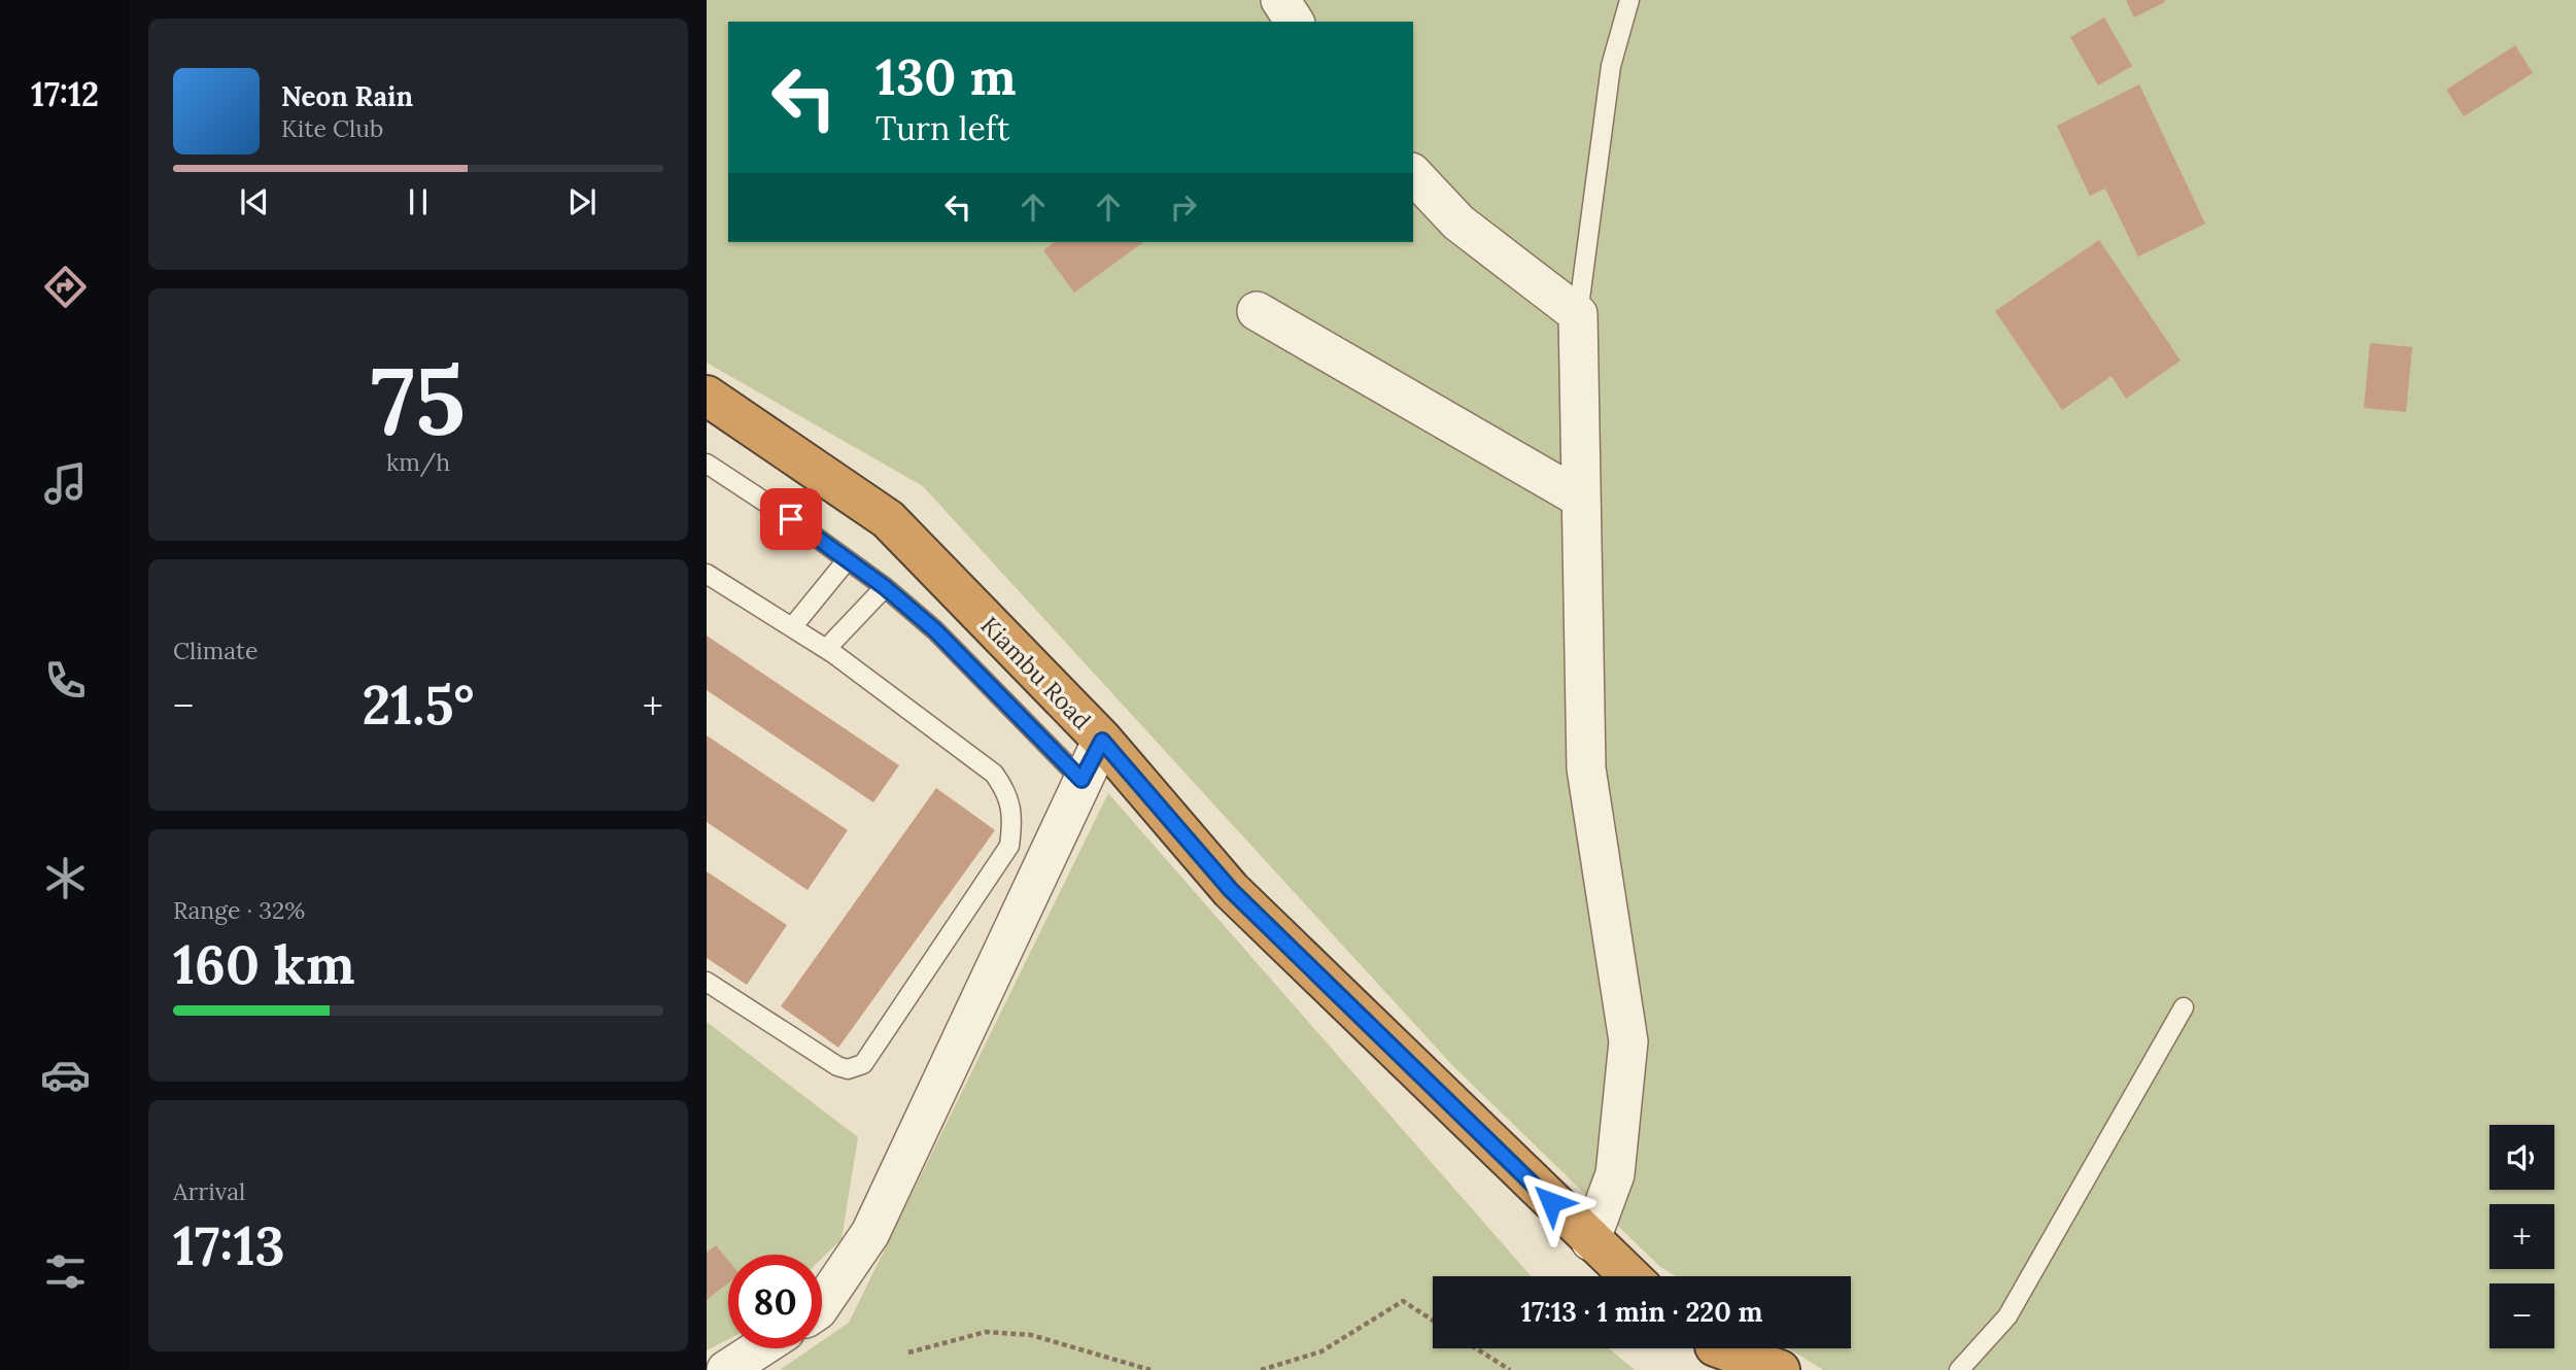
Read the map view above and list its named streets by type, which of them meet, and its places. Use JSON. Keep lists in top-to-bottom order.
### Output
{
  "streets": {
    "highway": ["Kiambu Road"]
  },
  "page": {
    "tabs": "17:12",
    "turn": ["130 m", "Turn left"],
    "song": ["Neon Rain", "Kite Club"],
    "tile": [
      ["75", "km/h"],
      "Climate",
      ["Range · 32%", "160 km"],
      ["Arrival", "17:13"]
    ],
    "heat": ["−", "21.5°", "+"],
    "map_buttons": ["+", "−"],
    "limit": "80",
    "trip": "17:13 · 1 min · 220 m"
  }
}
